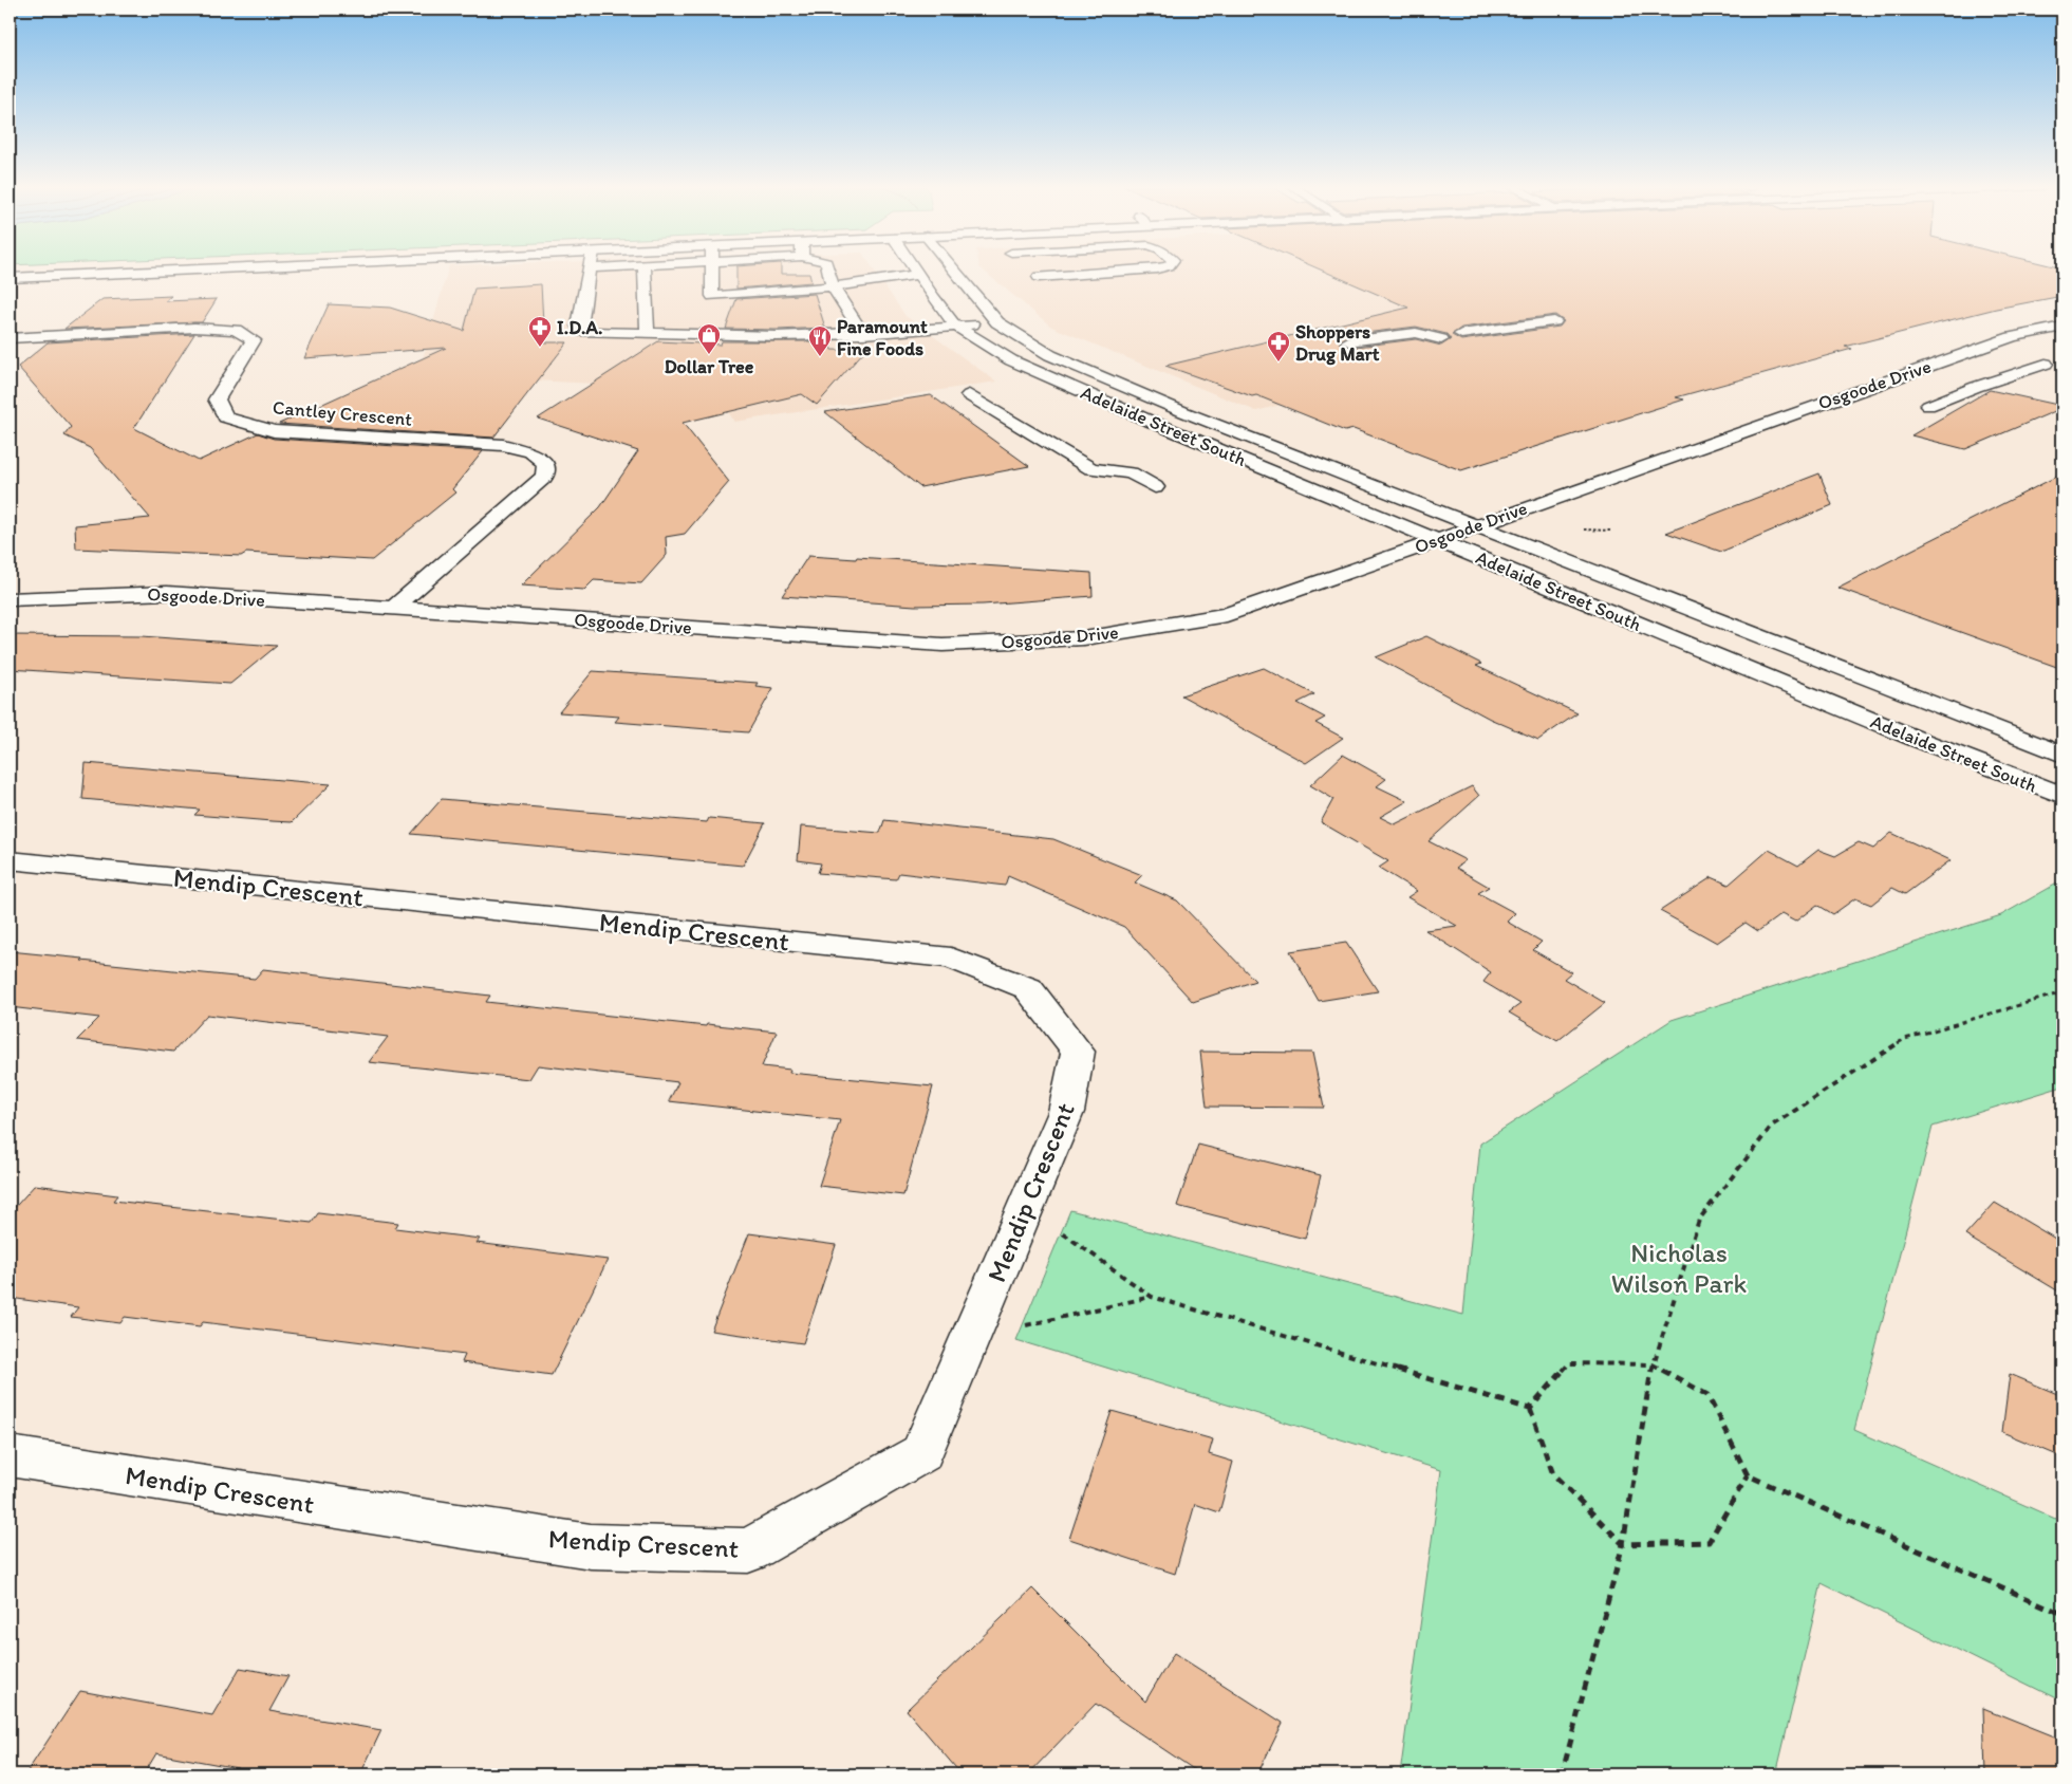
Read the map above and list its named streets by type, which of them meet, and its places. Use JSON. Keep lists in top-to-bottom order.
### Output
{
  "streets": {
    "street": [
      "Osgoode Drive",
      "Cantley Crescent",
      "Adelaide Street South",
      "Mendip Crescent"
    ]
  },
  "crossings": [
    ["Osgoode Drive", "Cantley Crescent"],
    ["Osgoode Drive", "Adelaide Street South"]
  ],
  "parks": ["Nicholas Wilson Park"],
  "places": {
    "pharmacy": ["I.D.A.", "Shoppers Drug Mart"],
    "shop": ["Dollar Tree"],
    "restaurant": ["Paramount Fine Foods"]
  }
}
